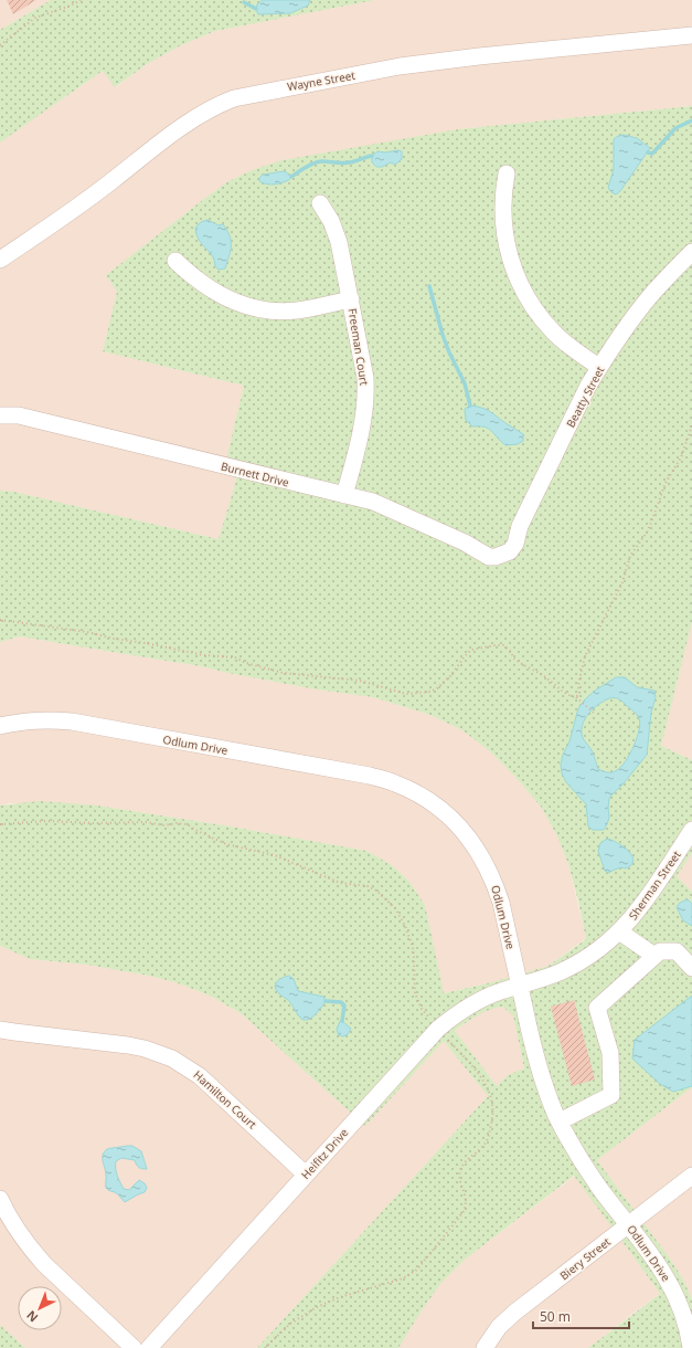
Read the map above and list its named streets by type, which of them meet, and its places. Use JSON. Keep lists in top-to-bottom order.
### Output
{
  "streets": {
    "street": [
      "Wayne Street",
      "Freeman Court",
      "Beatty Street",
      "Burnett Drive",
      "Odlum Drive",
      "Sherman Street",
      "Hamilton Court",
      "Heifitz Drive",
      "Biery Street"
    ]
  },
  "crossings": [
    ["Freeman Court", "Burnett Drive"],
    ["Beatty Street", "Burnett Drive"],
    ["Odlum Drive", "Sherman Street"],
    ["Odlum Drive", "Heifitz Drive"],
    ["Odlum Drive", "Biery Street"],
    ["Sherman Street", "Heifitz Drive"],
    ["Hamilton Court", "Heifitz Drive"]
  ],
  "scale_bar": "50 m",
  "north": "bottom left"
}
